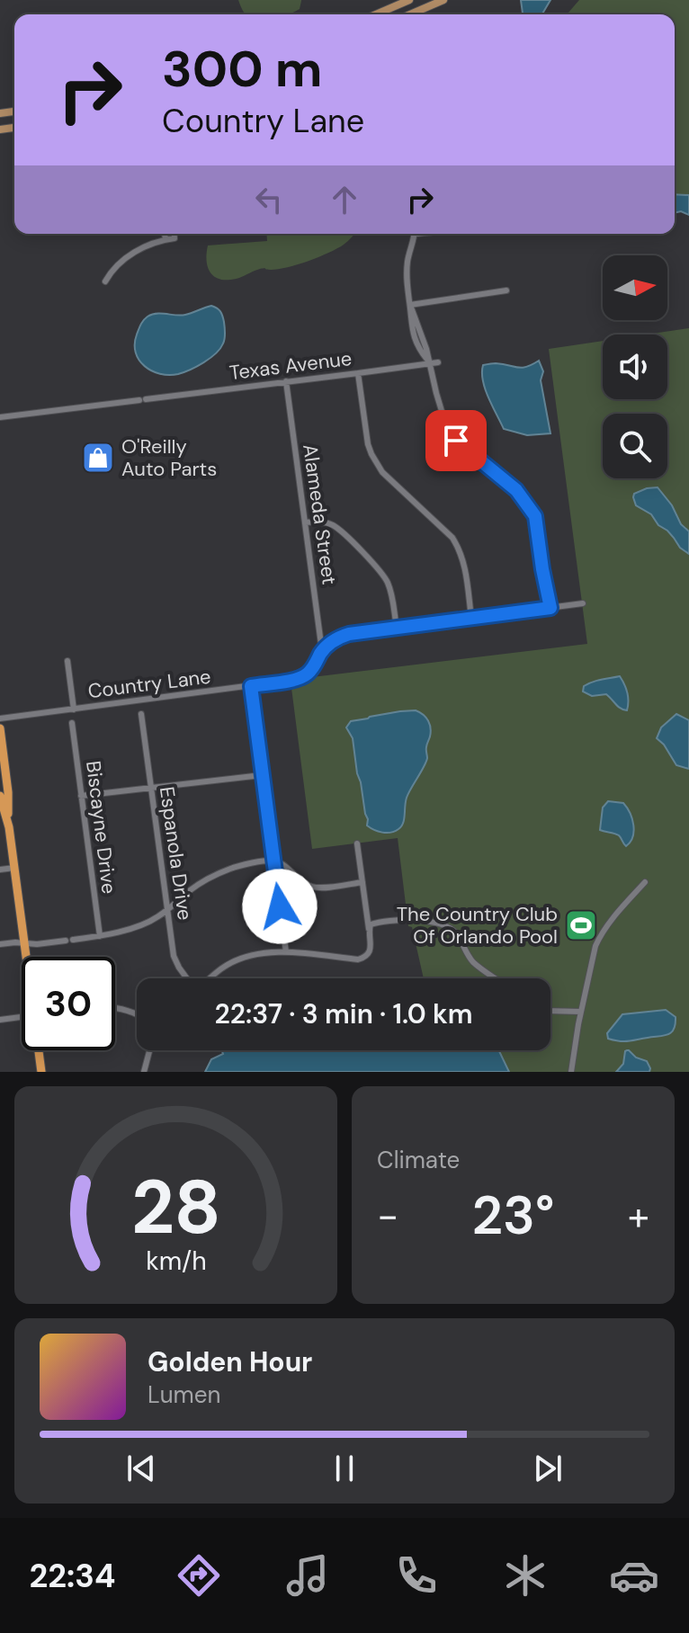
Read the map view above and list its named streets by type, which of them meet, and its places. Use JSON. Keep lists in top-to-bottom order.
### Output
{
  "streets": {
    "street": [
      "Texas Avenue",
      "Alameda Street",
      "Country Lane",
      "Biscayne Drive",
      "Espanola Drive"
    ]
  },
  "crossings": [
    ["Texas Avenue", "Alameda Street"],
    ["Alameda Street", "Country Lane"]
  ],
  "places": {
    "shop": ["O'Reilly Auto Parts"],
    "sports": ["The Country Club Of Orlando Pool"]
  },
  "north": "right",
  "page": {
    "turn": ["300 m", "Country Lane"],
    "limit": "30",
    "trip": "22:37 · 3 min · 1.0 km",
    "tile": "Climate",
    "heat": ["−", "23°", "+"],
    "song": ["Golden Hour", "Lumen"],
    "tabs": "22:34",
    "gauge": ["28", "km/h"]
  }
}
